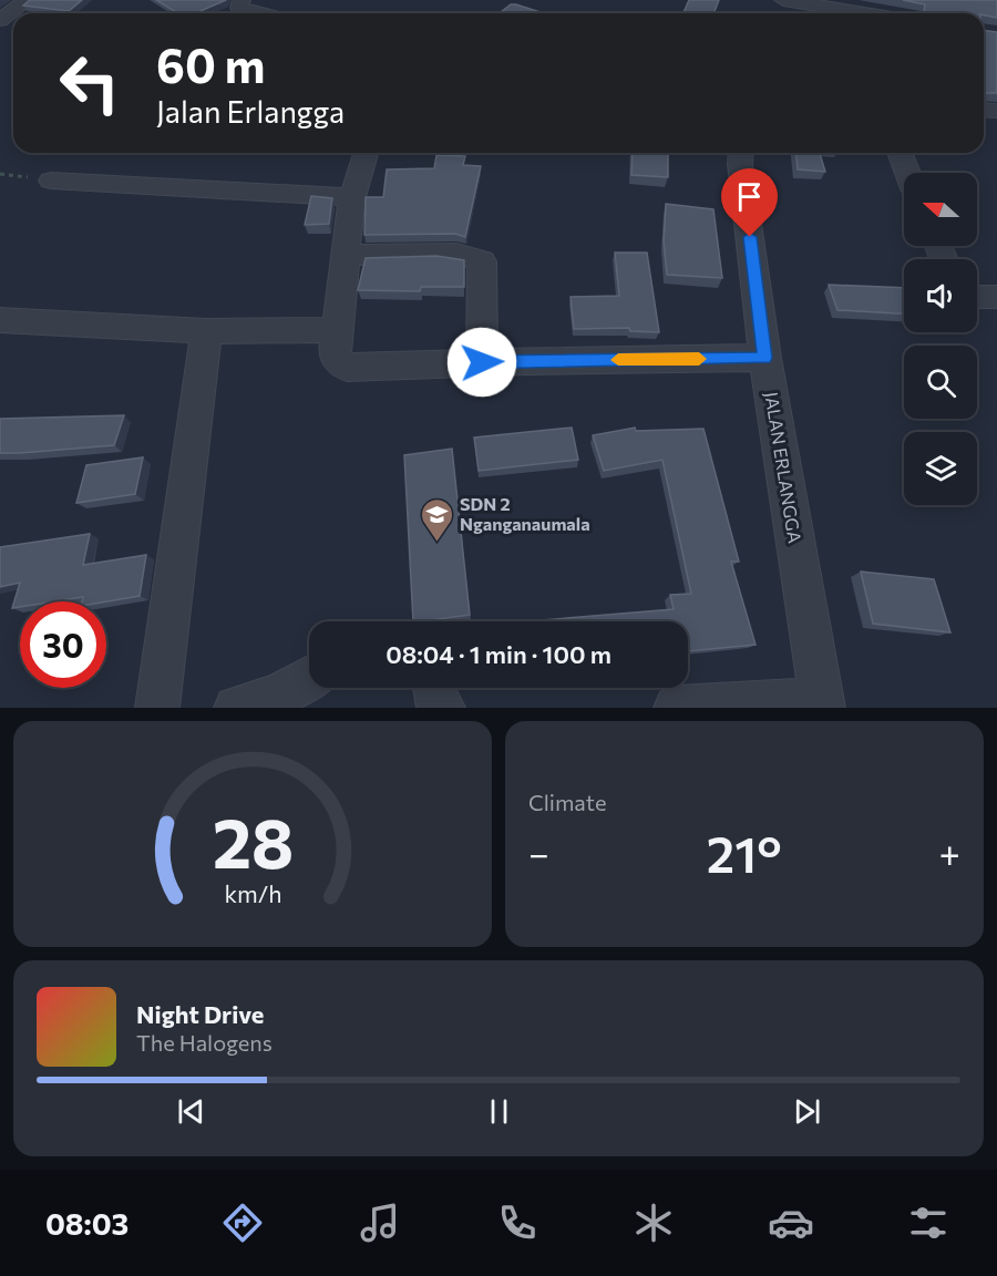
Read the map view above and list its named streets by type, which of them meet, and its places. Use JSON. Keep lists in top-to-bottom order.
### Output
{
  "streets": {
    "street": ["JALAN ERLANGGA"]
  },
  "places": {
    "school or university": ["SDN 2 Nganganaumala"]
  },
  "north": "left",
  "page": {
    "turn": ["60 m", "Jalan Erlangga"],
    "limit": "30",
    "trip": "08:04 · 1 min · 100 m",
    "tile": "Climate",
    "heat": ["−", "21°", "+"],
    "song": ["Night Drive", "The Halogens"],
    "tabs": "08:03",
    "gauge": ["28", "km/h"]
  }
}
